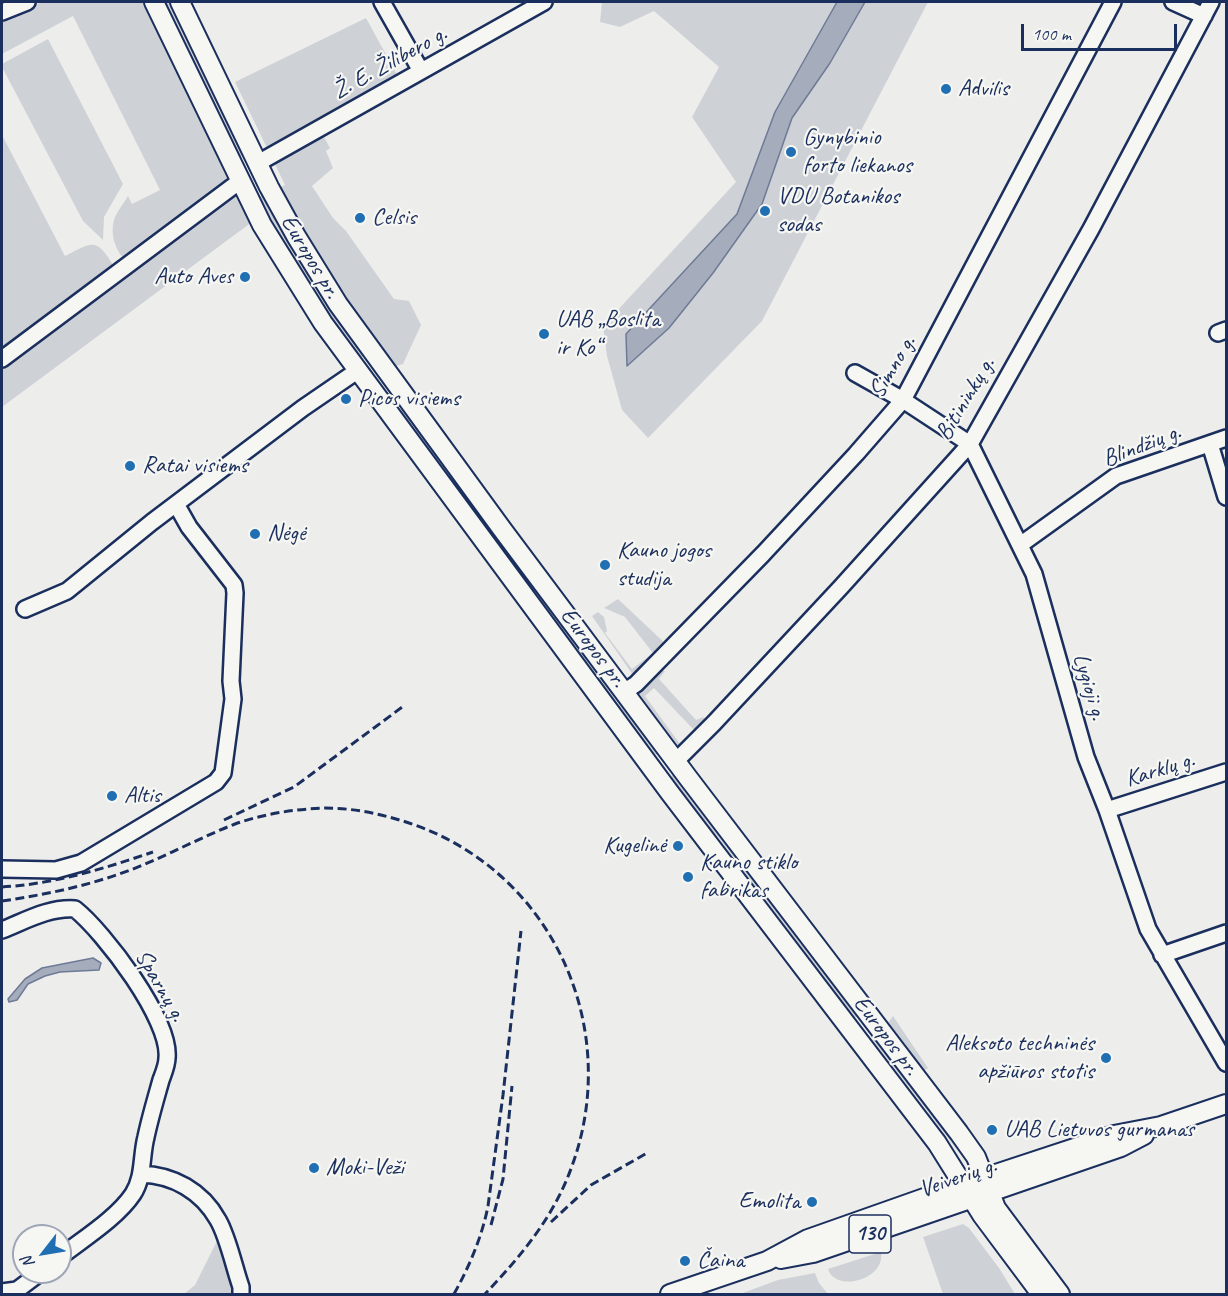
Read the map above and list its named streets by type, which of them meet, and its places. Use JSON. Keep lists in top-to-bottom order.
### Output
{
  "streets": {
    "main road": ["Europos pr.", "Veiverių g.", "130"],
    "street": [
      "Ž. E. Žilibero g.",
      "Simno g.",
      "Bitininkų g.",
      "Blindžių g.",
      "Lygioji g.",
      "Karklų g.",
      "Sparnų g."
    ]
  },
  "crossings": [
    ["Ž. E. Žilibero g.", "Europos pr."],
    ["Europos pr.", "Simno g."],
    ["Europos pr.", "Bitininkų g."],
    ["Europos pr.", "Veiverių g."],
    ["Bitininkų g.", "Lygioji g."],
    ["Blindžių g.", "Lygioji g."],
    ["Lygioji g.", "Karklų g."]
  ],
  "places": [
    "Advilis",
    "Gynybinio forto liekanos",
    "VDU Botanikos sodas",
    "Celsis",
    "Auto Aves",
    "UAB „Boslita ir Ko“",
    "Picos visiems",
    "Ratai visiems",
    "Nėgė",
    "Kauno jogos studija",
    "Altis",
    "Kugelinė",
    "Kauno stiklo fabrikas",
    "Aleksoto techninės apžiūros stotis",
    "UAB Lietuvos gurmanas",
    "Moki-Veži",
    "Emolita",
    "Čaina"
  ],
  "scale_bar": "100 m",
  "north": "bottom left"
}
